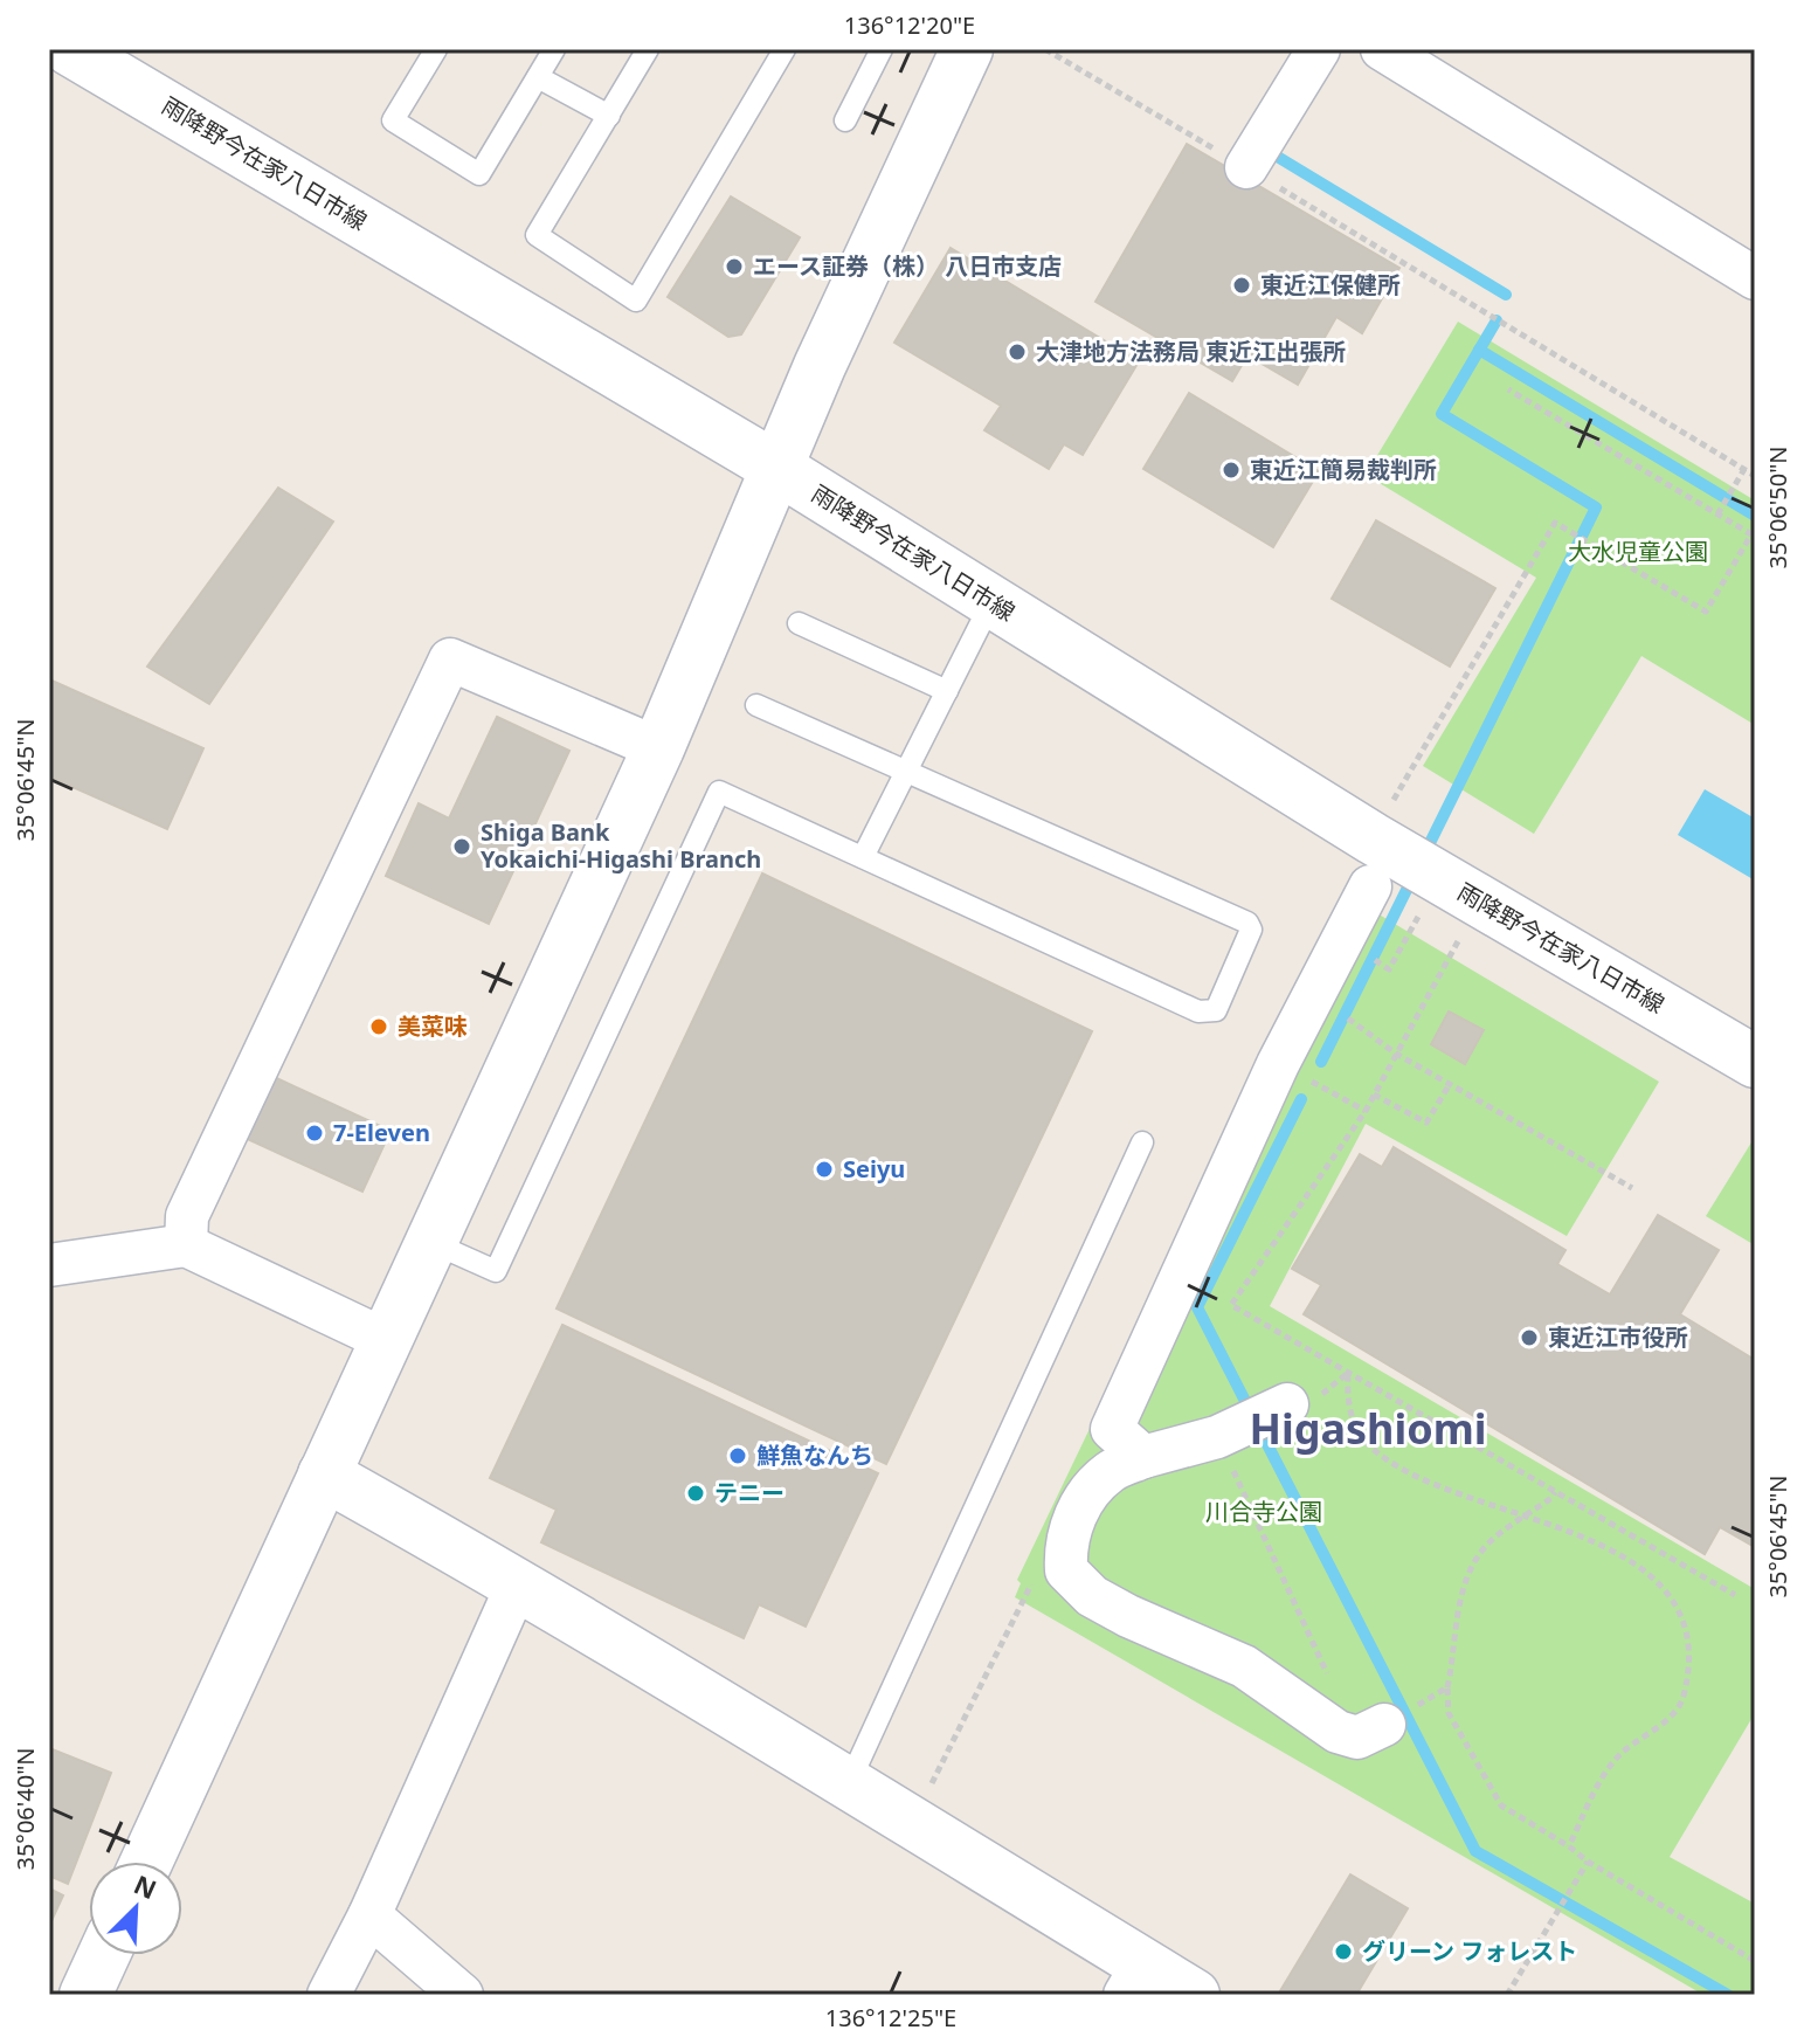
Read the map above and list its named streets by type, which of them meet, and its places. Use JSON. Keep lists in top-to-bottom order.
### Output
{
  "streets": {
    "street": ["雨降野今在家八日市線"]
  },
  "districts": ["Higashiomi"],
  "parks": ["大水児童公園", "川合寺公園"],
  "places": [
    "エース証券（株） 八日市支店",
    "東近江保健所",
    "大津地方法務局 東近江出張所",
    "東近江簡易裁判所",
    "Shiga Bank Yokaichi-Higashi Branch",
    "美菜味",
    "7-Eleven",
    "Seiyu",
    "東近江市役所",
    "鮮魚なんち",
    "テニー",
    "グリーン フォレスト"
  ],
  "north": "top right",
  "coordinates": [
    "136°12'20\"E",
    "35°06'50\"N",
    "35°06'45\"N",
    "35°06'40\"N",
    "136°12'25\"E"
  ]
}
